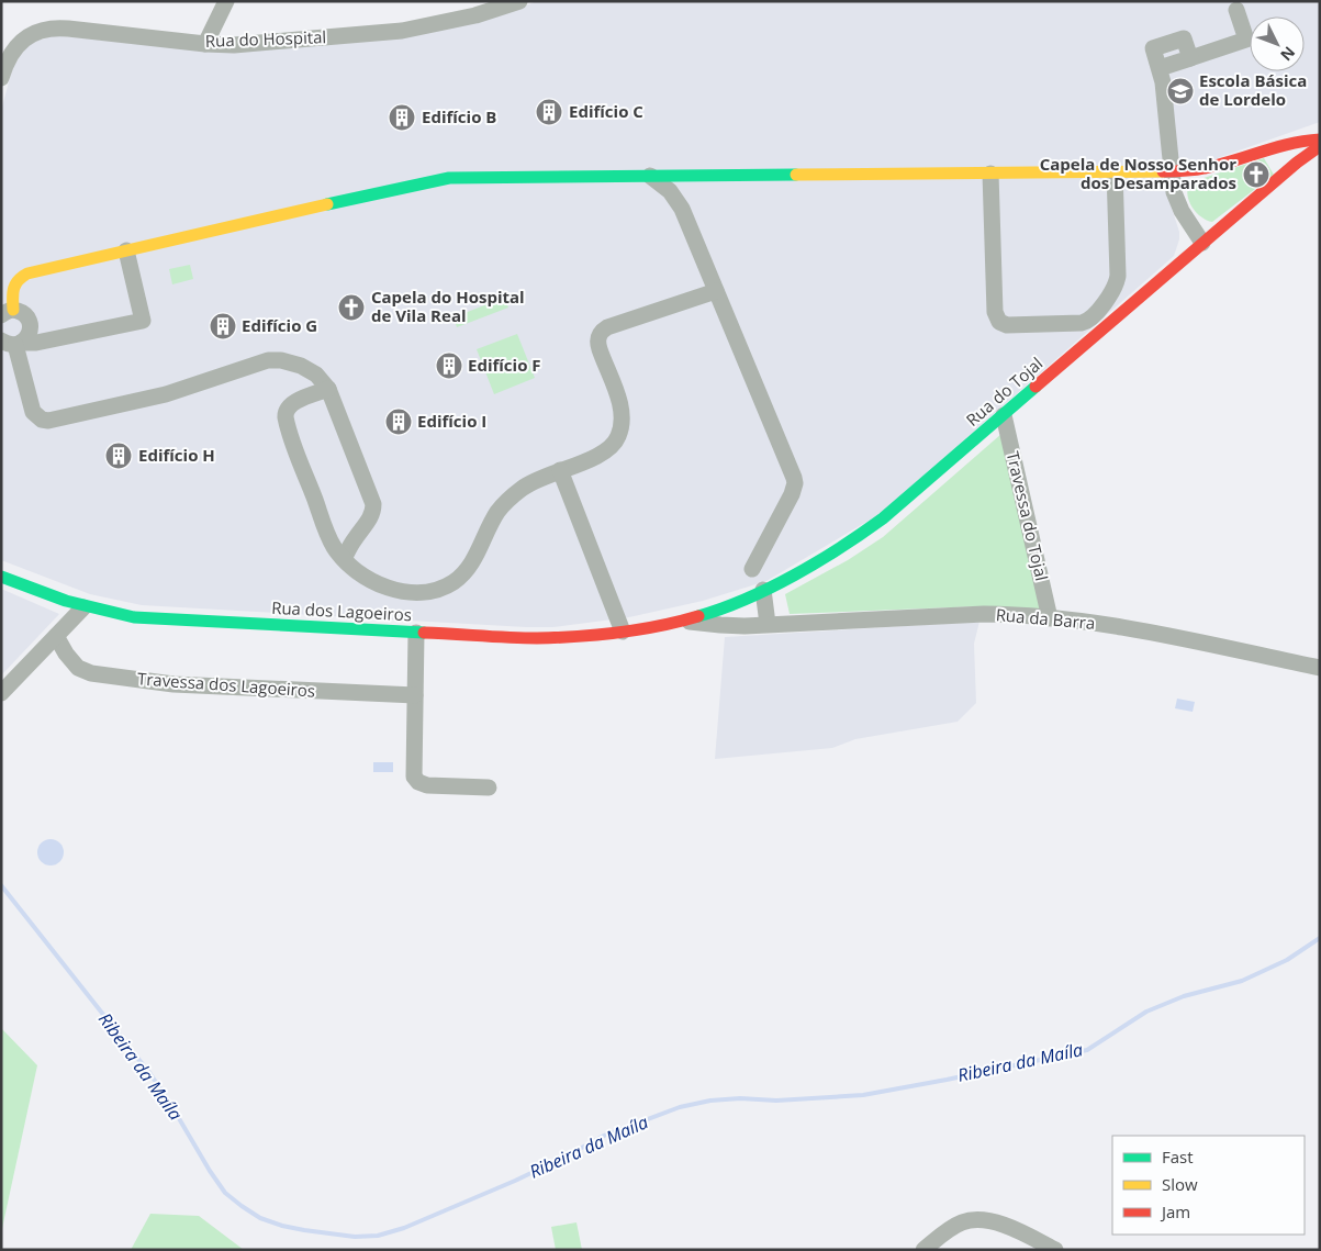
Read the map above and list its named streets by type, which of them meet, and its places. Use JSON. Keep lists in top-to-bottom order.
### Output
{
  "streets": {
    "main road": ["Rua do Tojal", "Rua dos Lagoeiros"],
    "street": [
      "Rua do Hospital",
      "Travessa do Tojal",
      "Rua da Barra",
      "Travessa dos Lagoeiros"
    ]
  },
  "crossings": [
    ["Rua do Tojal", "Travessa do Tojal"],
    ["Rua do Tojal", "Rua dos Lagoeiros"],
    ["Rua do Tojal", "Rua da Barra"],
    ["Travessa do Tojal", "Rua da Barra"],
    ["Rua dos Lagoeiros", "Rua da Barra"]
  ],
  "water": ["Ribeira da Maíla"],
  "places": {
    "school or university": ["Escola Básica de Lordelo"],
    "building": [
      "Edifício C",
      "Edifício B",
      "Edifício G",
      "Edifício F",
      "Edifício I",
      "Edifício H"
    ],
    "church": ["Capela de Nosso Senhor dos Desamparados", "Capela do Hospital de Vila Real"]
  },
  "legend": ["Fast", "Slow", "Jam"],
  "north": "bottom right"
}
